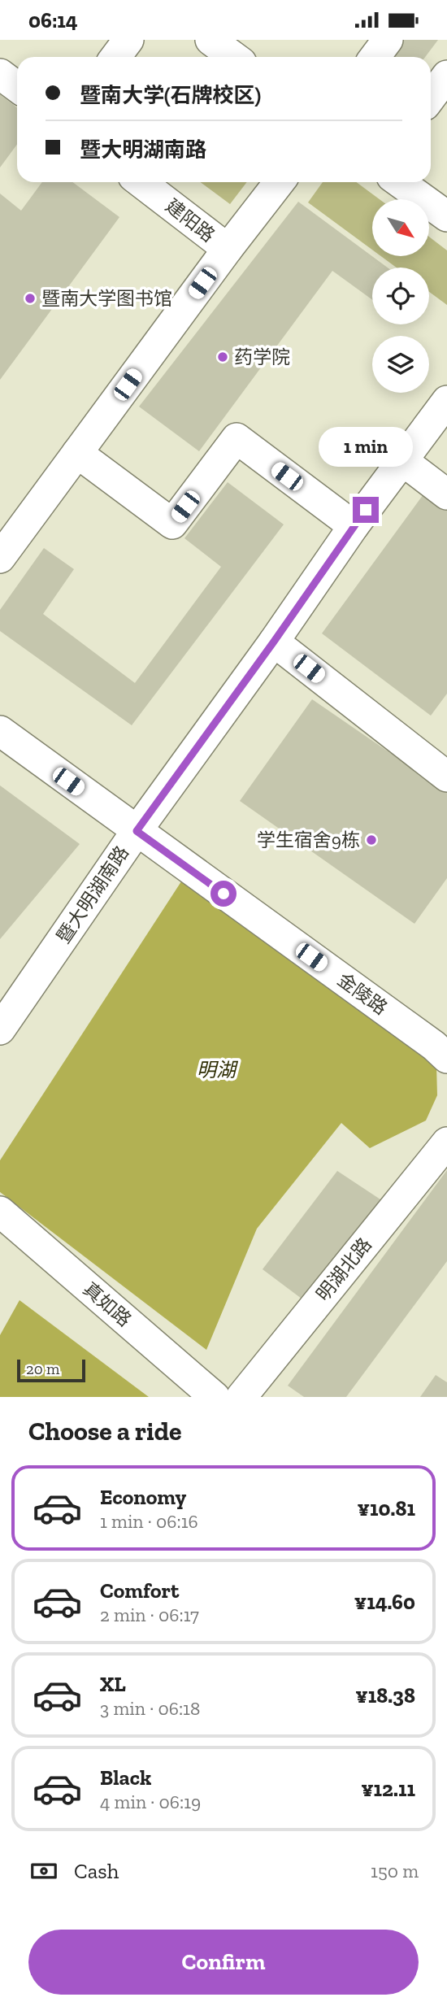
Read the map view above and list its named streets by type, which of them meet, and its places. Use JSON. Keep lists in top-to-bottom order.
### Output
{
  "streets": {
    "street": [
      "建阳路",
      "暨大明湖南路",
      "金陵路",
      "明湖北路",
      "真如路"
    ]
  },
  "crossings": [
    ["暨大明湖南路", "金陵路"]
  ],
  "water": ["明湖"],
  "places": ["暨南大学图书馆", "药学院", "学生宿舍9栋"],
  "scale_bar": "20 m",
  "north": "bottom right",
  "page": {
    "status": "06:14",
    "banner": ["暨南大学(石牌校区)", "暨大明湖南路"],
    "bubble": "1 min",
    "scale": "20 m",
    "heading": "Choose a ride",
    "list": [
      {
        "name": "Economy",
        "note": "1 min · 06:16",
        "value": "¥10.81"
      },
      {
        "name": "Comfort",
        "note": "2 min · 06:17",
        "value": "¥14.60"
      },
      {
        "name": "XL",
        "note": "3 min · 06:18",
        "value": "¥18.38"
      },
      {
        "name": "Black",
        "note": "4 min · 06:19",
        "value": "¥12.11"
      }
    ],
    "pay": ["Cash", "150 m"],
    "buttons": "Confirm"
  }
}
